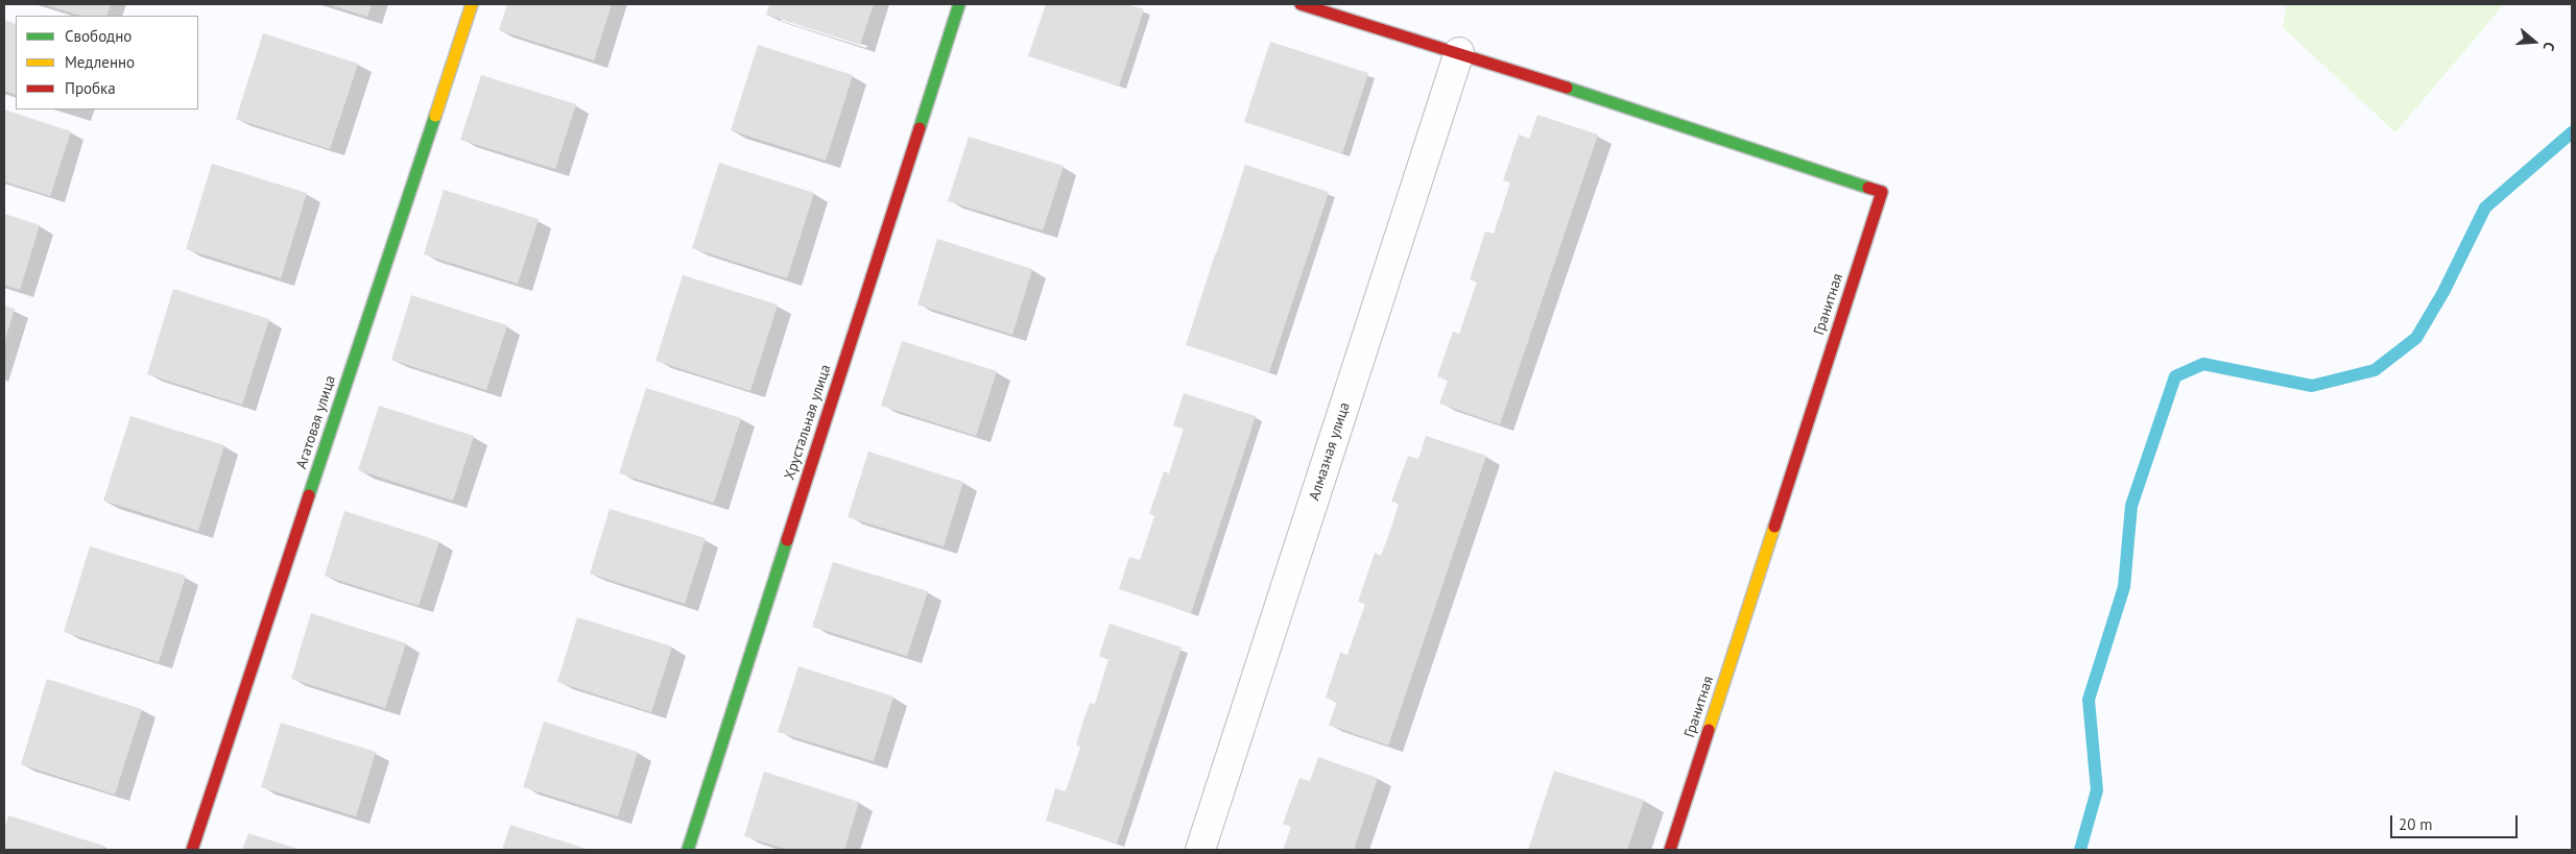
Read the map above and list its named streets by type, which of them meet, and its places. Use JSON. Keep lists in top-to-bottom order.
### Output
{
  "streets": {
    "street": [
      "Гранитная",
      "Агатовая улица",
      "Хрустальная улица",
      "Алмазная улица"
    ]
  },
  "crossings": [
    ["Гранитная", "Алмазная улица"]
  ],
  "legend": ["Свободно", "Медленно", "Пробка"],
  "scale_bar": "20 m",
  "north": "right"
}
